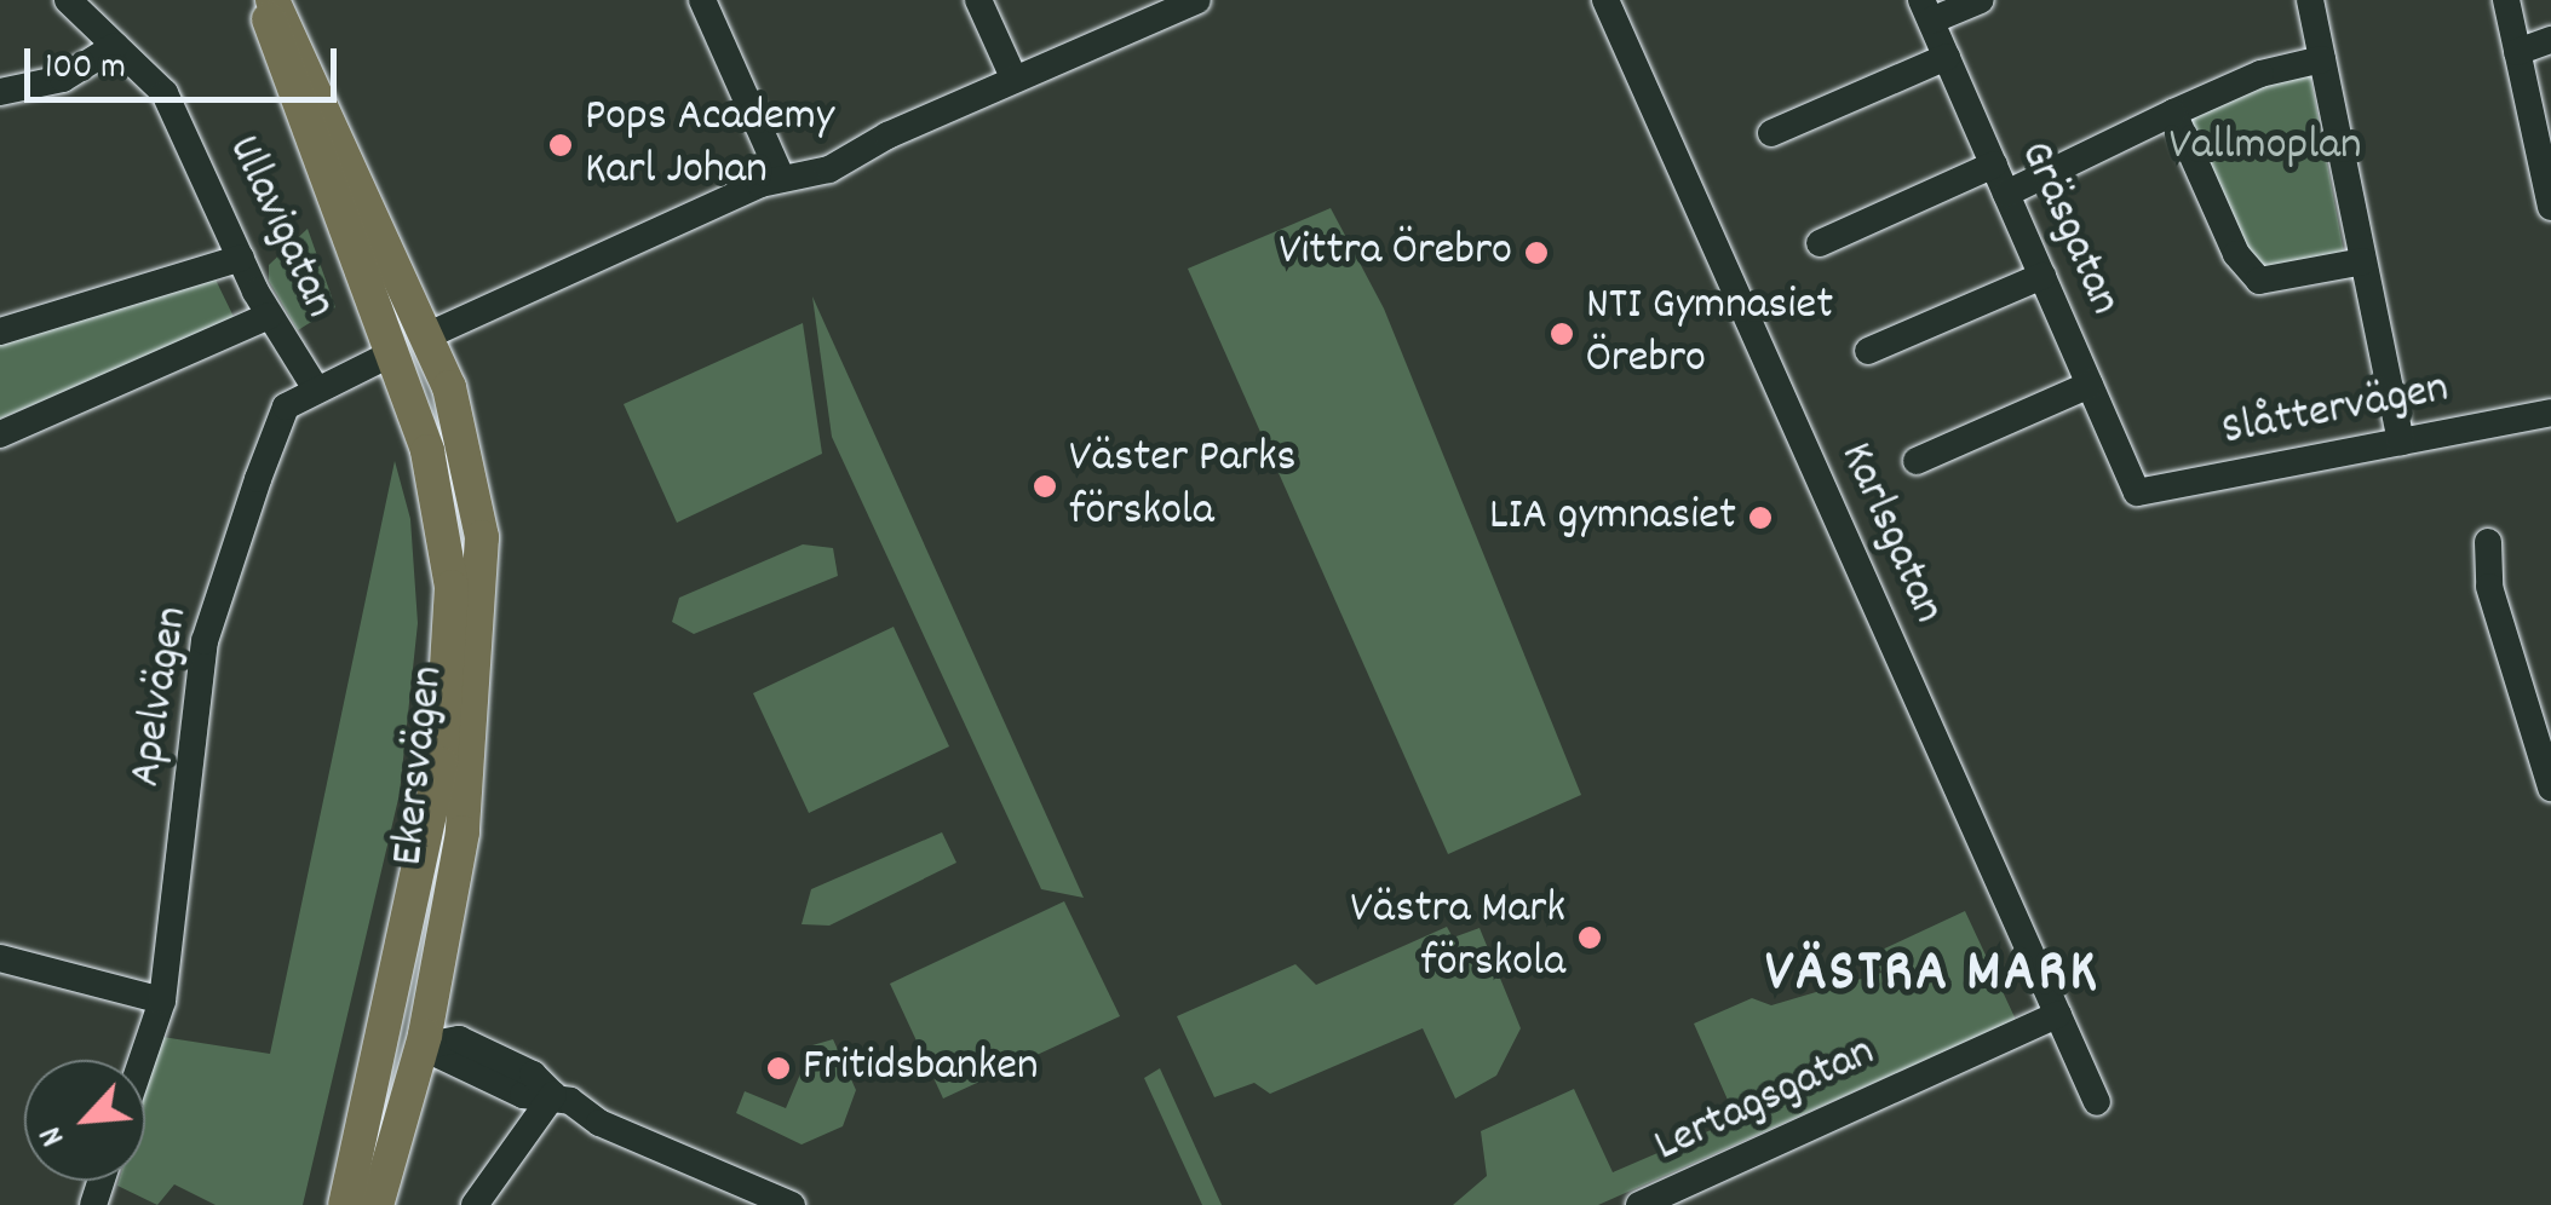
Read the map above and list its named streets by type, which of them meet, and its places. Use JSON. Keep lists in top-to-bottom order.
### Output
{
  "streets": {
    "main road": ["Ekersvägen"],
    "street": [
      "Ullavigatan",
      "Gräsgatan",
      "Slåttervägen",
      "Karlsgatan",
      "Apelvägen",
      "Lertagsgatan"
    ]
  },
  "crossings": [
    ["Ullavigatan", "Apelvägen"],
    ["Gräsgatan", "Slåttervägen"],
    ["Karlsgatan", "Lertagsgatan"],
    ["Apelvägen", "Ekersvägen"]
  ],
  "districts": ["VÄSTRA MARK"],
  "parks": ["Vallmoplan"],
  "places": [
    "Pops Academy Karl Johan",
    "Vittra Örebro",
    "NTI Gymnasiet Örebro",
    "Väster Parks förskola",
    "LIA gymnasiet",
    "Västra Mark förskola",
    "Fritidsbanken"
  ],
  "scale_bar": "100 m",
  "north": "bottom left"
}
